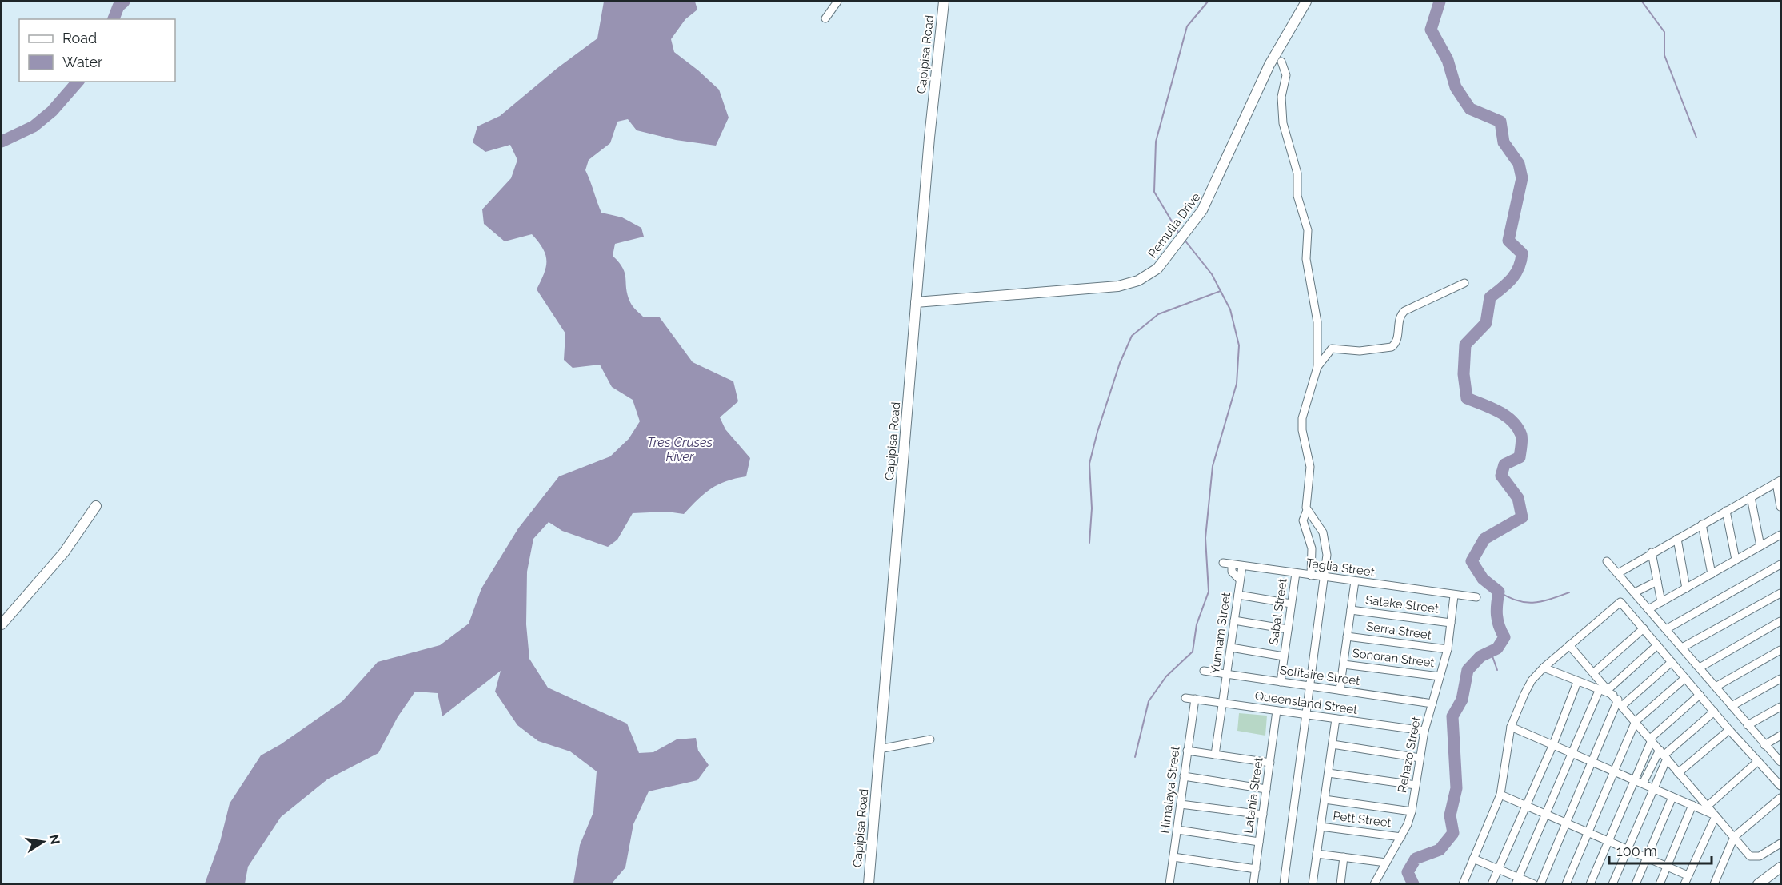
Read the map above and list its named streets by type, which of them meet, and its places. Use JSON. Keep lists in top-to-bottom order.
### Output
{
  "streets": {
    "main road": ["Capipisa Road", "Remulla Drive"],
    "street": [
      "Taglia Street",
      "Satake Street",
      "Sabal Street",
      "Serra Street",
      "Yunnam Street",
      "Sonoran Street",
      "Solitaire Street",
      "Queensland Street",
      "Rehazo Street",
      "Himalaya Street",
      "Latania Street",
      "Pett Street"
    ]
  },
  "crossings": [
    ["Capipisa Road", "Remulla Drive"],
    ["Taglia Street", "Sabal Street"],
    ["Taglia Street", "Yunnam Street"],
    ["Taglia Street", "Rehazo Street"],
    ["Satake Street", "Rehazo Street"],
    ["Sabal Street", "Solitaire Street"],
    ["Serra Street", "Rehazo Street"],
    ["Yunnam Street", "Solitaire Street"],
    ["Yunnam Street", "Queensland Street"],
    ["Sonoran Street", "Rehazo Street"],
    ["Solitaire Street", "Rehazo Street"],
    ["Queensland Street", "Rehazo Street"],
    ["Queensland Street", "Himalaya Street"],
    ["Queensland Street", "Latania Street"],
    ["Rehazo Street", "Pett Street"]
  ],
  "water": ["Tres Cruses River"],
  "legend": ["Road", "Water"],
  "scale_bar": "100 m",
  "north": "right"
}
